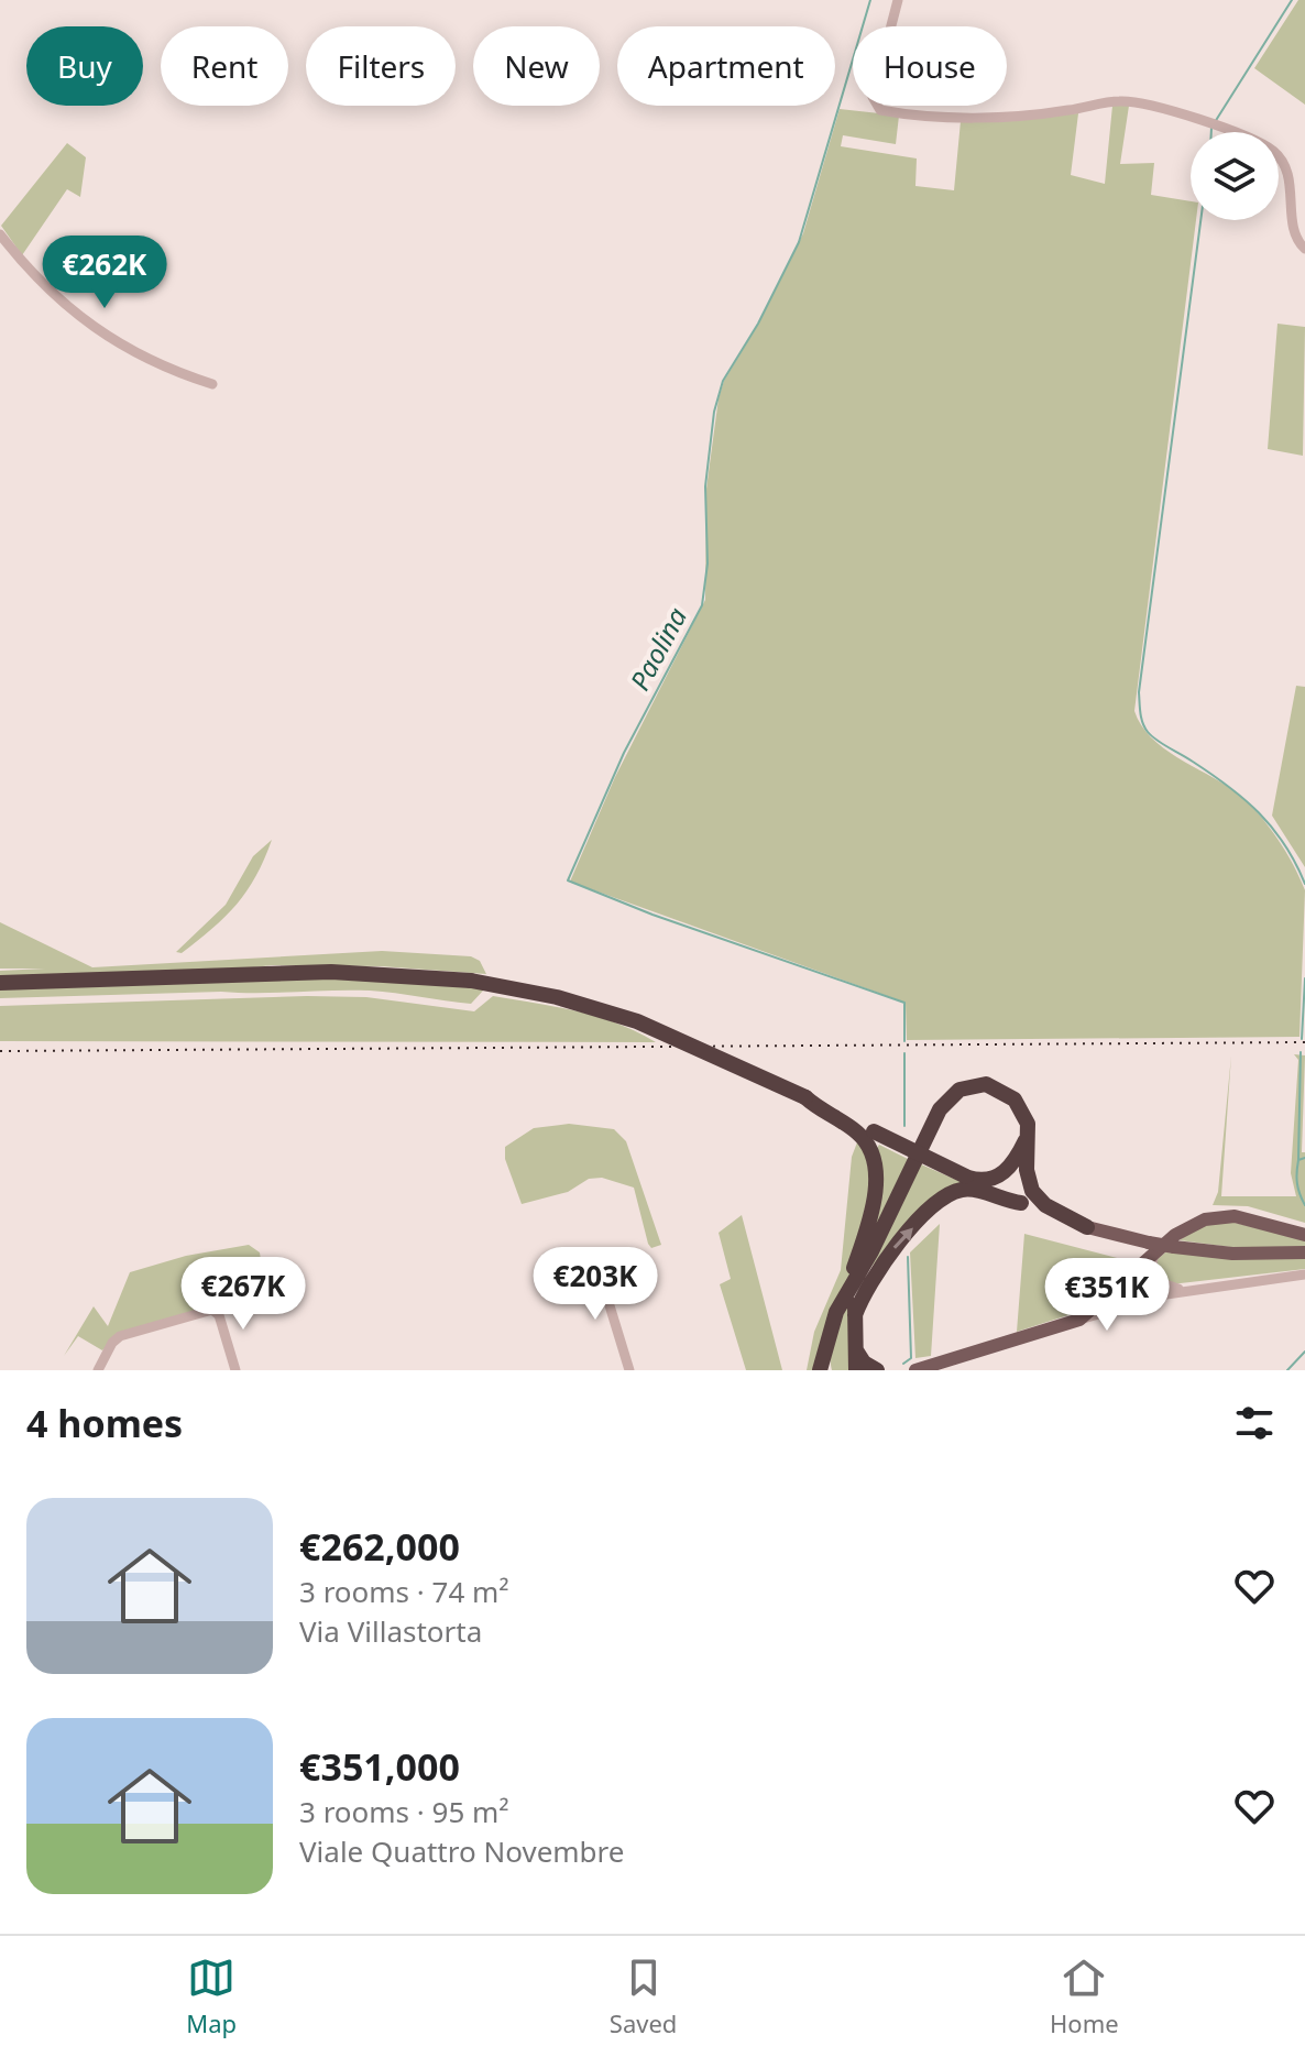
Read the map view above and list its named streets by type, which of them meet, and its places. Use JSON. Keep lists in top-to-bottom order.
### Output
{
  "water": ["Paolina"],
  "page": {
    "chip": [
      "Buy",
      "Rent",
      "Filters",
      "New",
      "Apartment",
      "House"
    ],
    "price": [
      "€262K",
      "€203K",
      "€267K",
      "€351K"
    ],
    "heading": "4 homes",
    "list": [
      {
        "name": "€262,000",
        "note": "3 rooms · 74 m² · Via Villastorta"
      },
      {
        "name": "€351,000",
        "note": "3 rooms · 95 m² · Viale Quattro Novembre"
      }
    ],
    "tabs": ["Map", "Saved", "Home"]
  }
}
